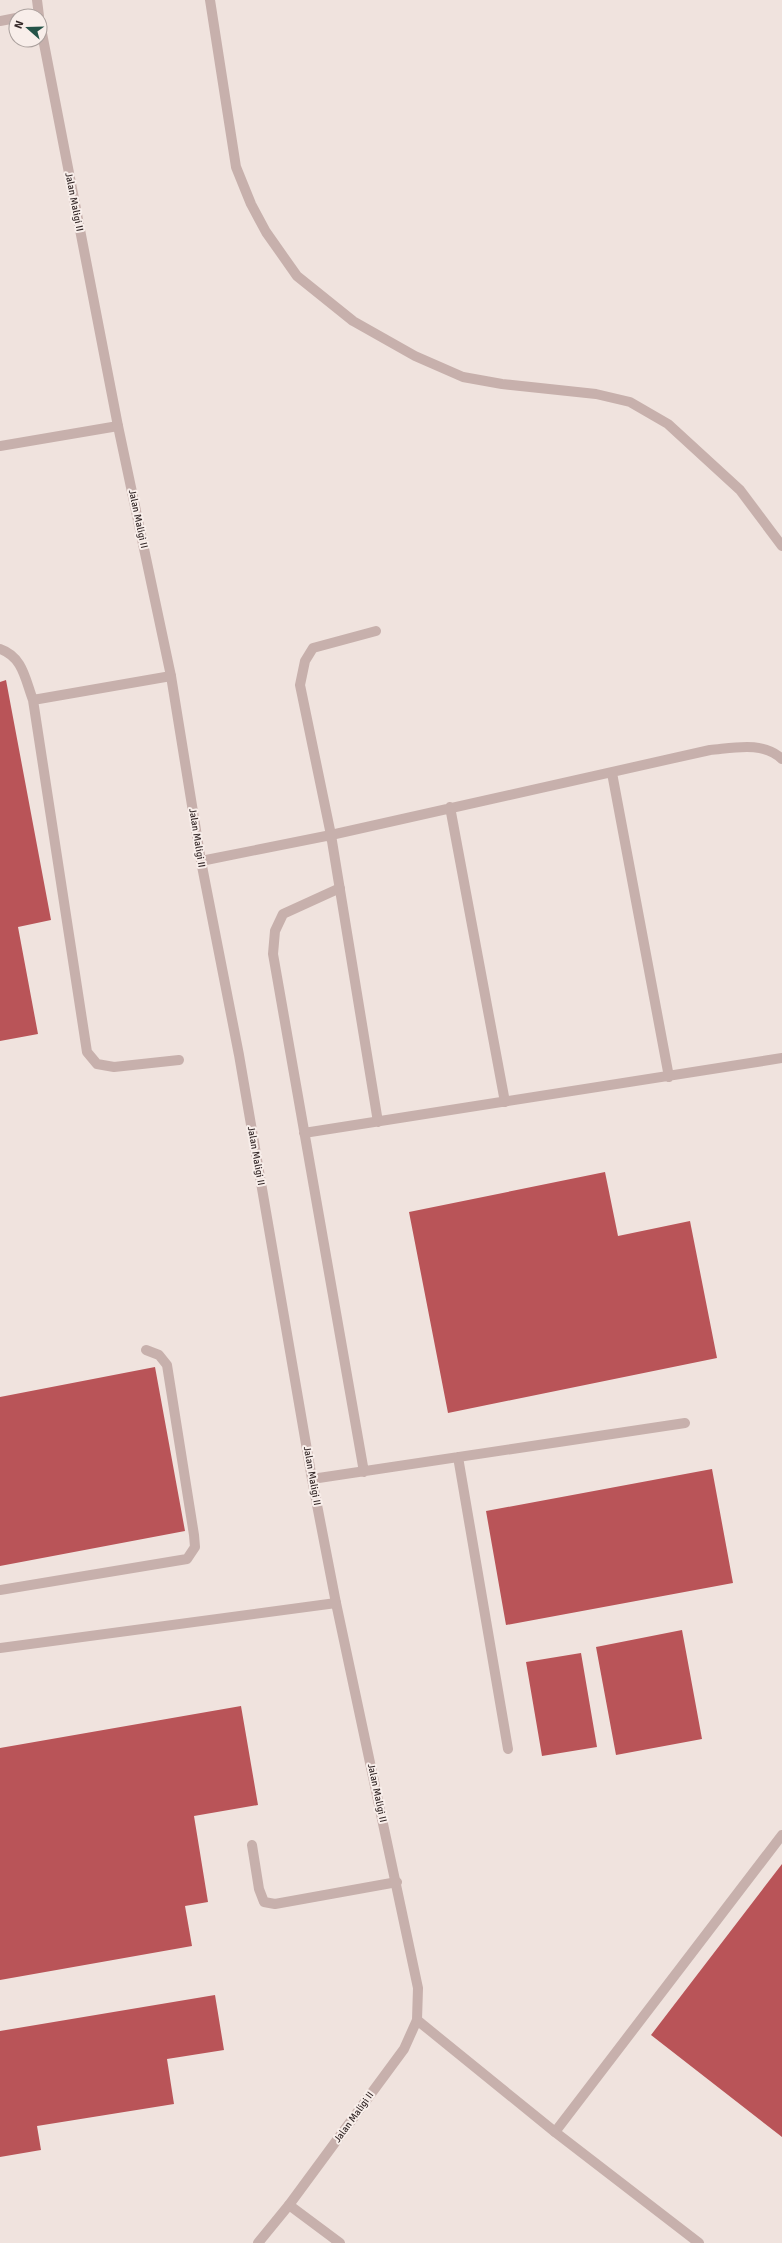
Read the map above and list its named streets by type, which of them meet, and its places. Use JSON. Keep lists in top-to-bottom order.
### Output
{
  "streets": {
    "street": ["Jalan Maligi II"]
  },
  "north": "left"
}
